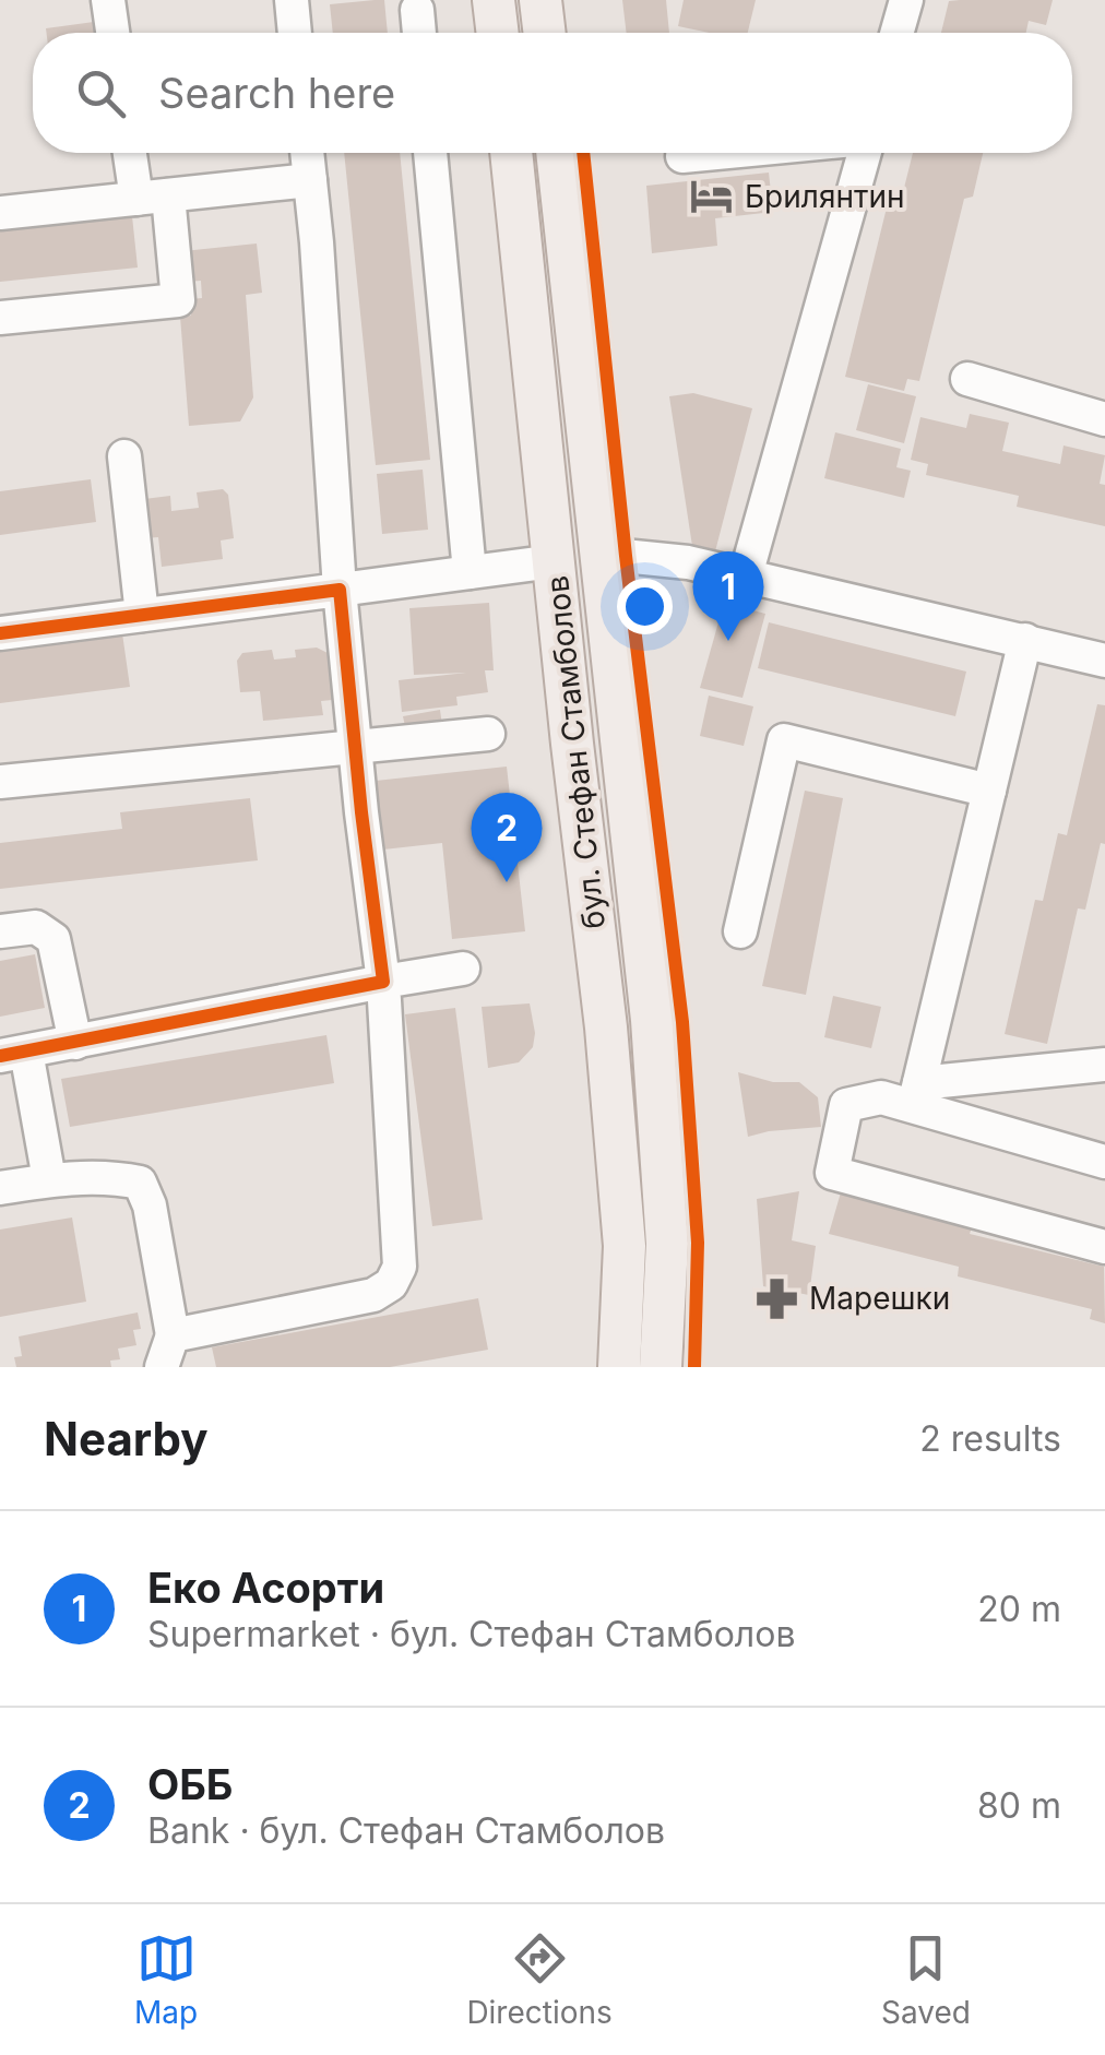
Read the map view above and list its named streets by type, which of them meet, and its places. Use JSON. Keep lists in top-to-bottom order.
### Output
{
  "streets": {
    "main road": ["бул. Стефан Стамболов"]
  },
  "places": {
    "hotel": ["Брилянтин"],
    "pharmacy": ["Марешки"]
  },
  "page": {
    "search": "Search here",
    "pins": ["1", "2"],
    "heading": ["Nearby", "2 results"],
    "list": [
      {
        "mark": "1",
        "name": "Еко Асорти",
        "note": "Supermarket · бул. Стефан Стамболов",
        "value": "20 m"
      },
      {
        "mark": "2",
        "name": "ОББ",
        "note": "Bank · бул. Стефан Стамболов",
        "value": "80 m"
      }
    ],
    "nav": ["Map", "Directions", "Saved"]
  }
}
